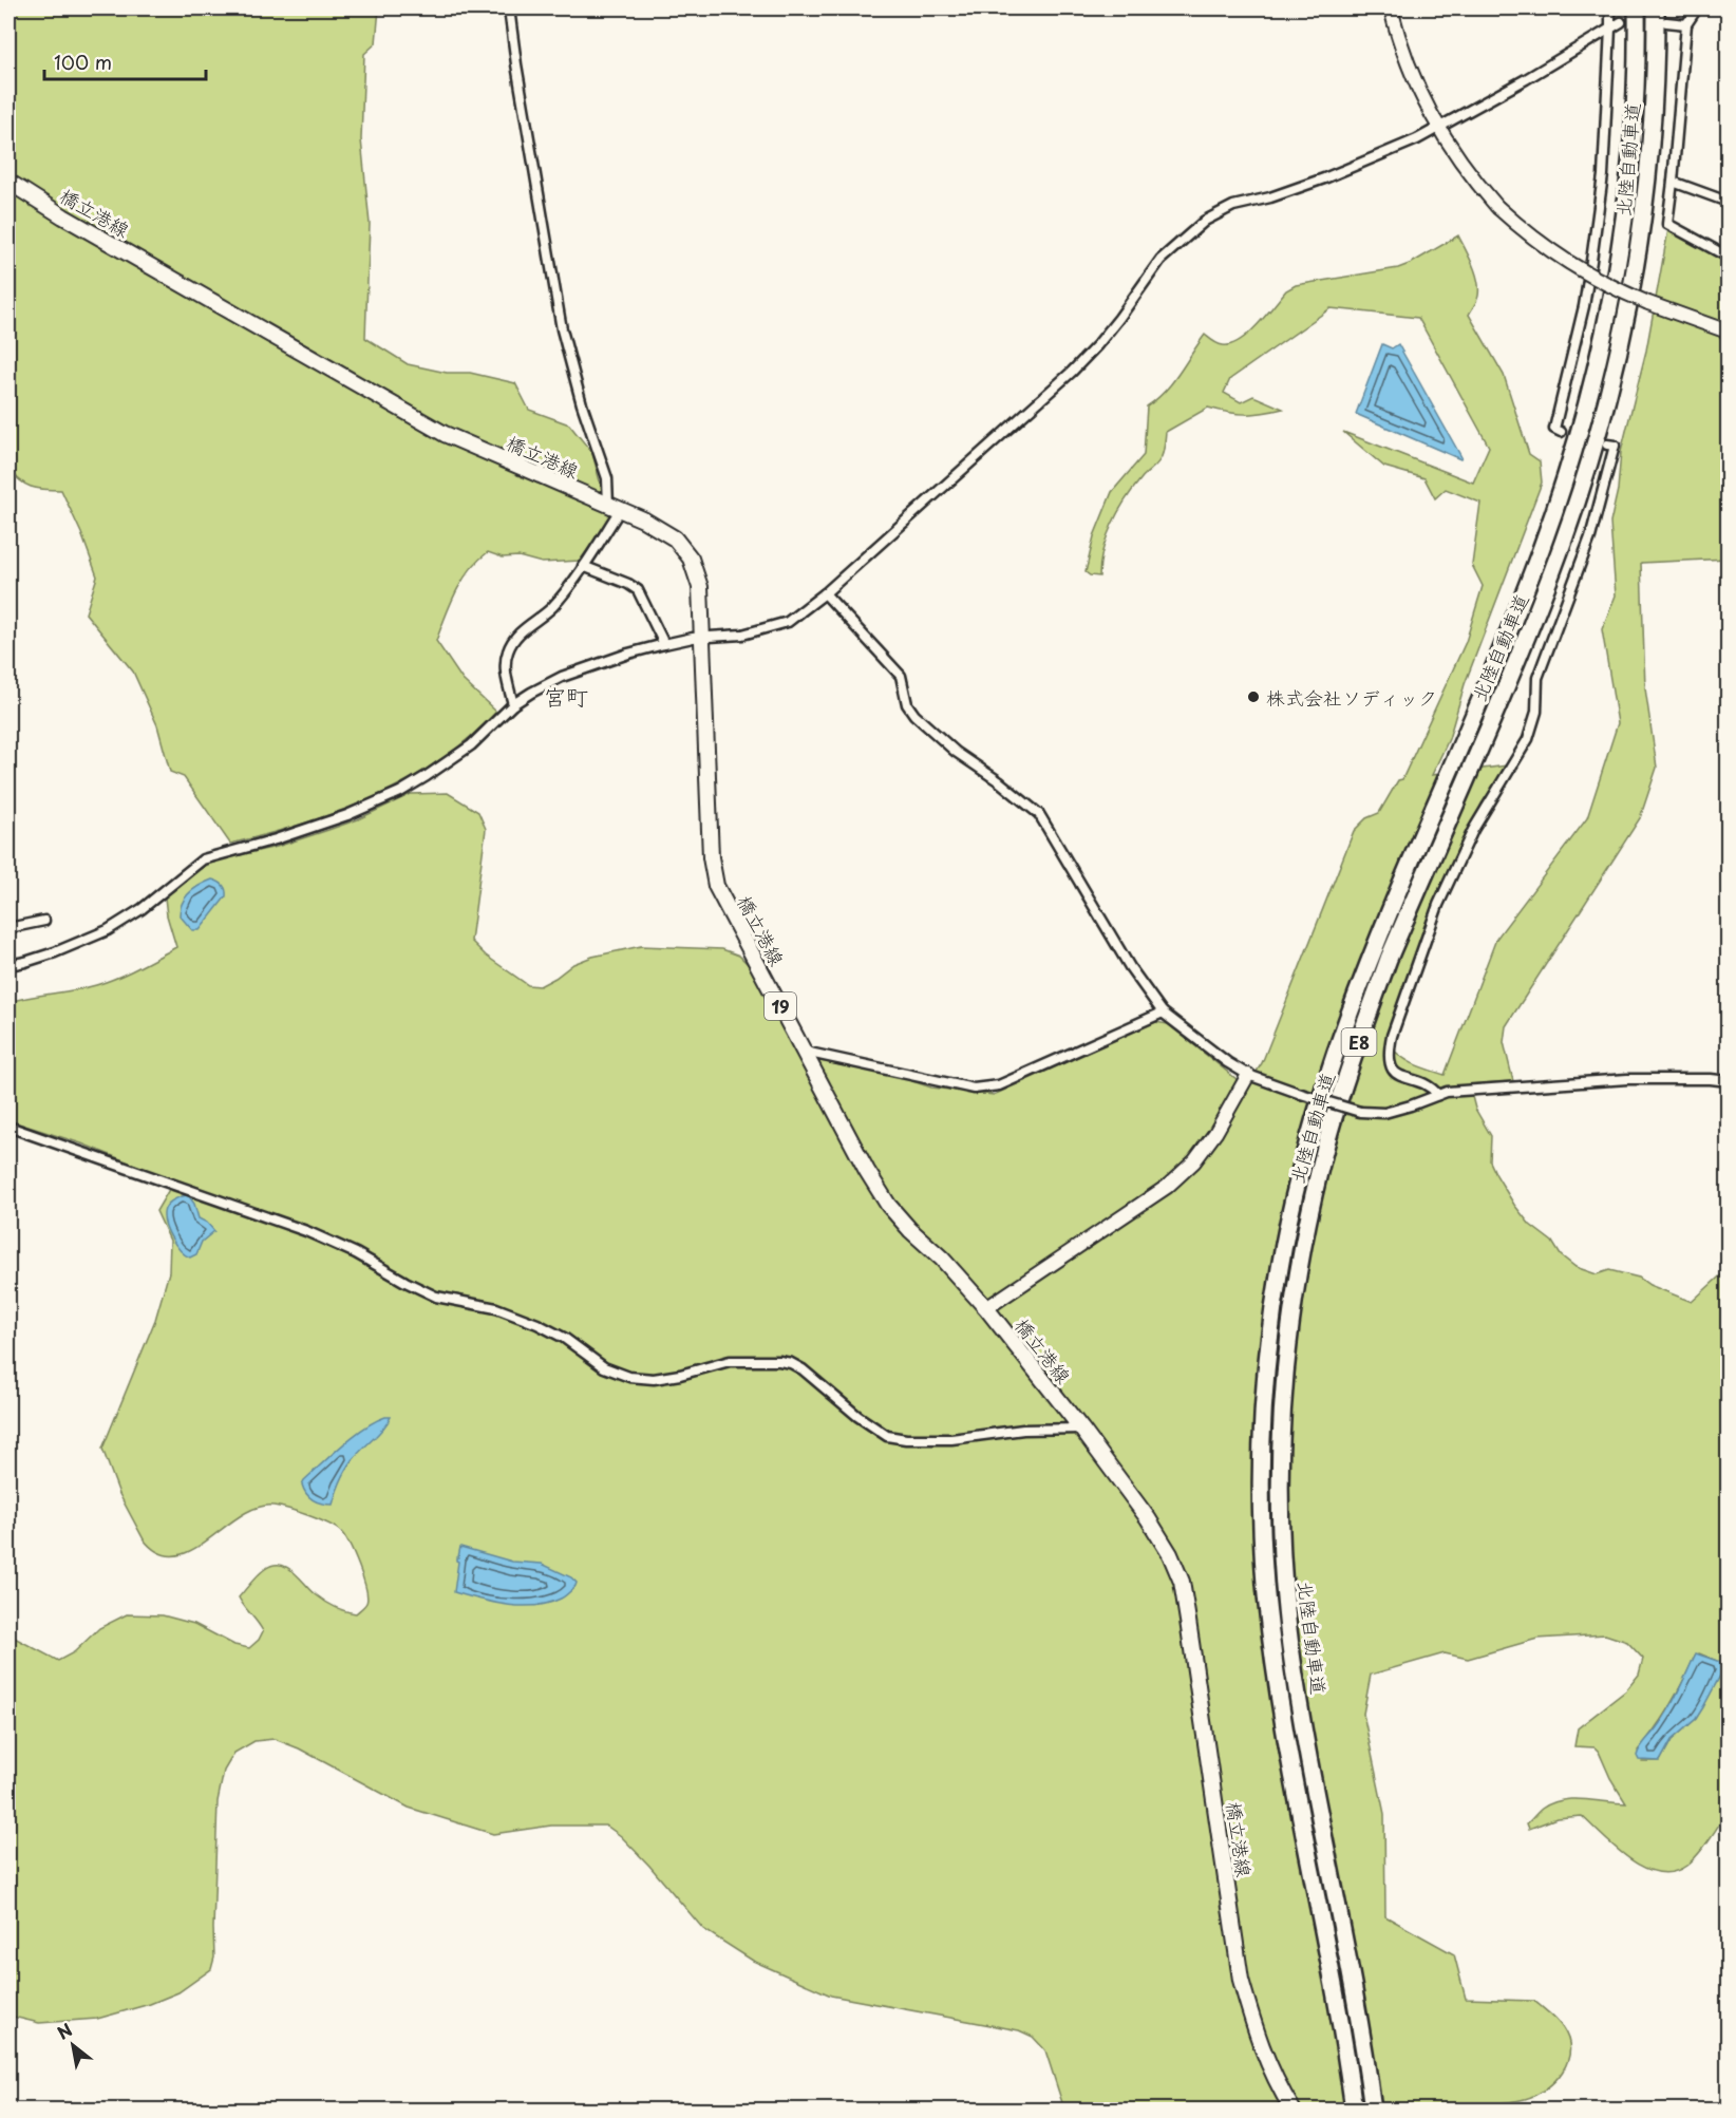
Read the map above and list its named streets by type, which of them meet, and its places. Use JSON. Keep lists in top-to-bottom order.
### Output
{
  "streets": {
    "highway": ["北陸自動車道", "E8"],
    "main road": ["橋立港線", "19"]
  },
  "districts": ["宮町"],
  "places": ["株式会社ソディック"],
  "scale_bar": "100 m",
  "north": "top left"
}
